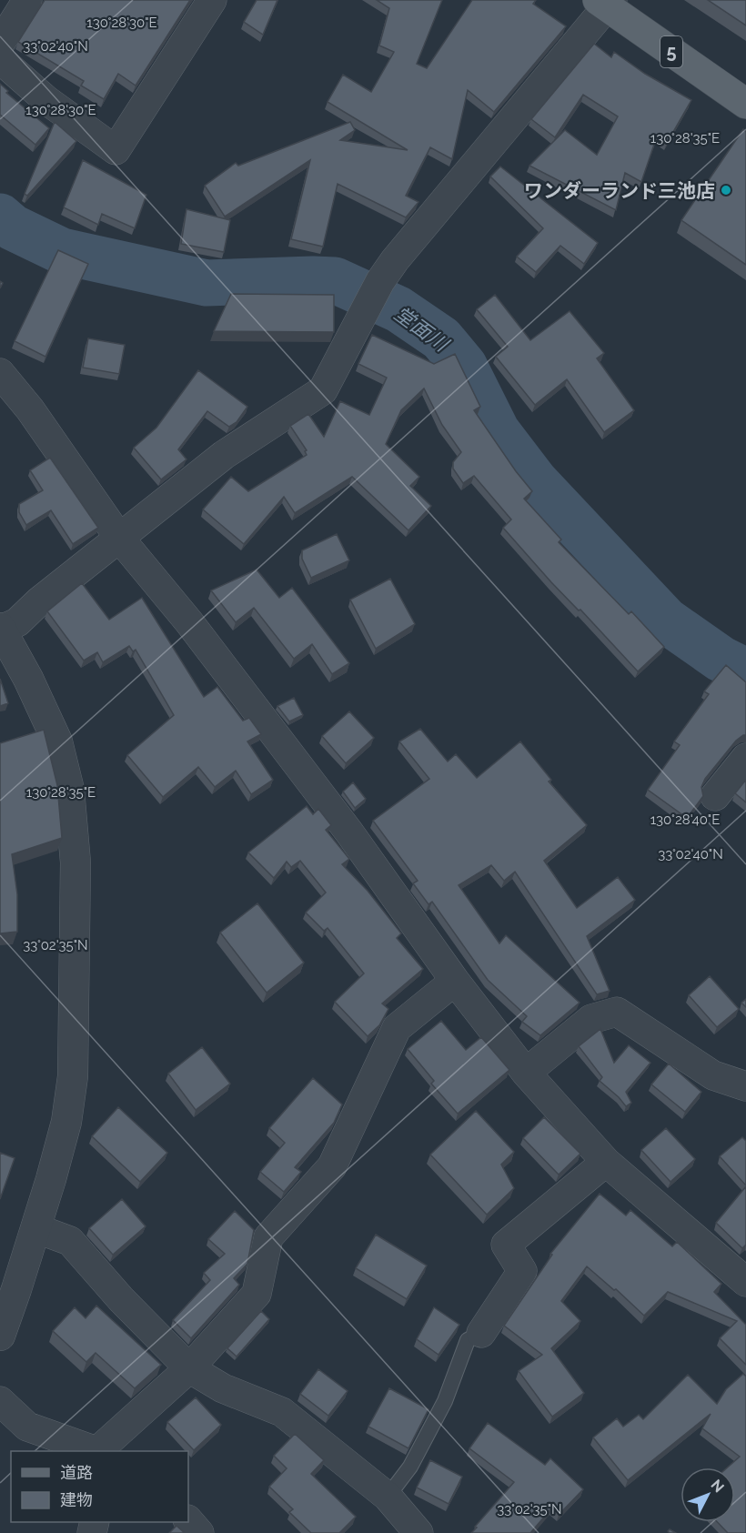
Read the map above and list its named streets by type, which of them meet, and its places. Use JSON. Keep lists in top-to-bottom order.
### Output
{
  "streets": {
    "main road": ["5"]
  },
  "water": ["堂面川"],
  "places": ["ワンダーランド三池店"],
  "legend": ["道路", "建物"],
  "north": "top right",
  "coordinates": [
    "130°28'30\"E",
    "33°02'40\"N",
    "130°28'35\"E",
    "130°28'40\"E",
    "33°02'35\"N"
  ]
}
